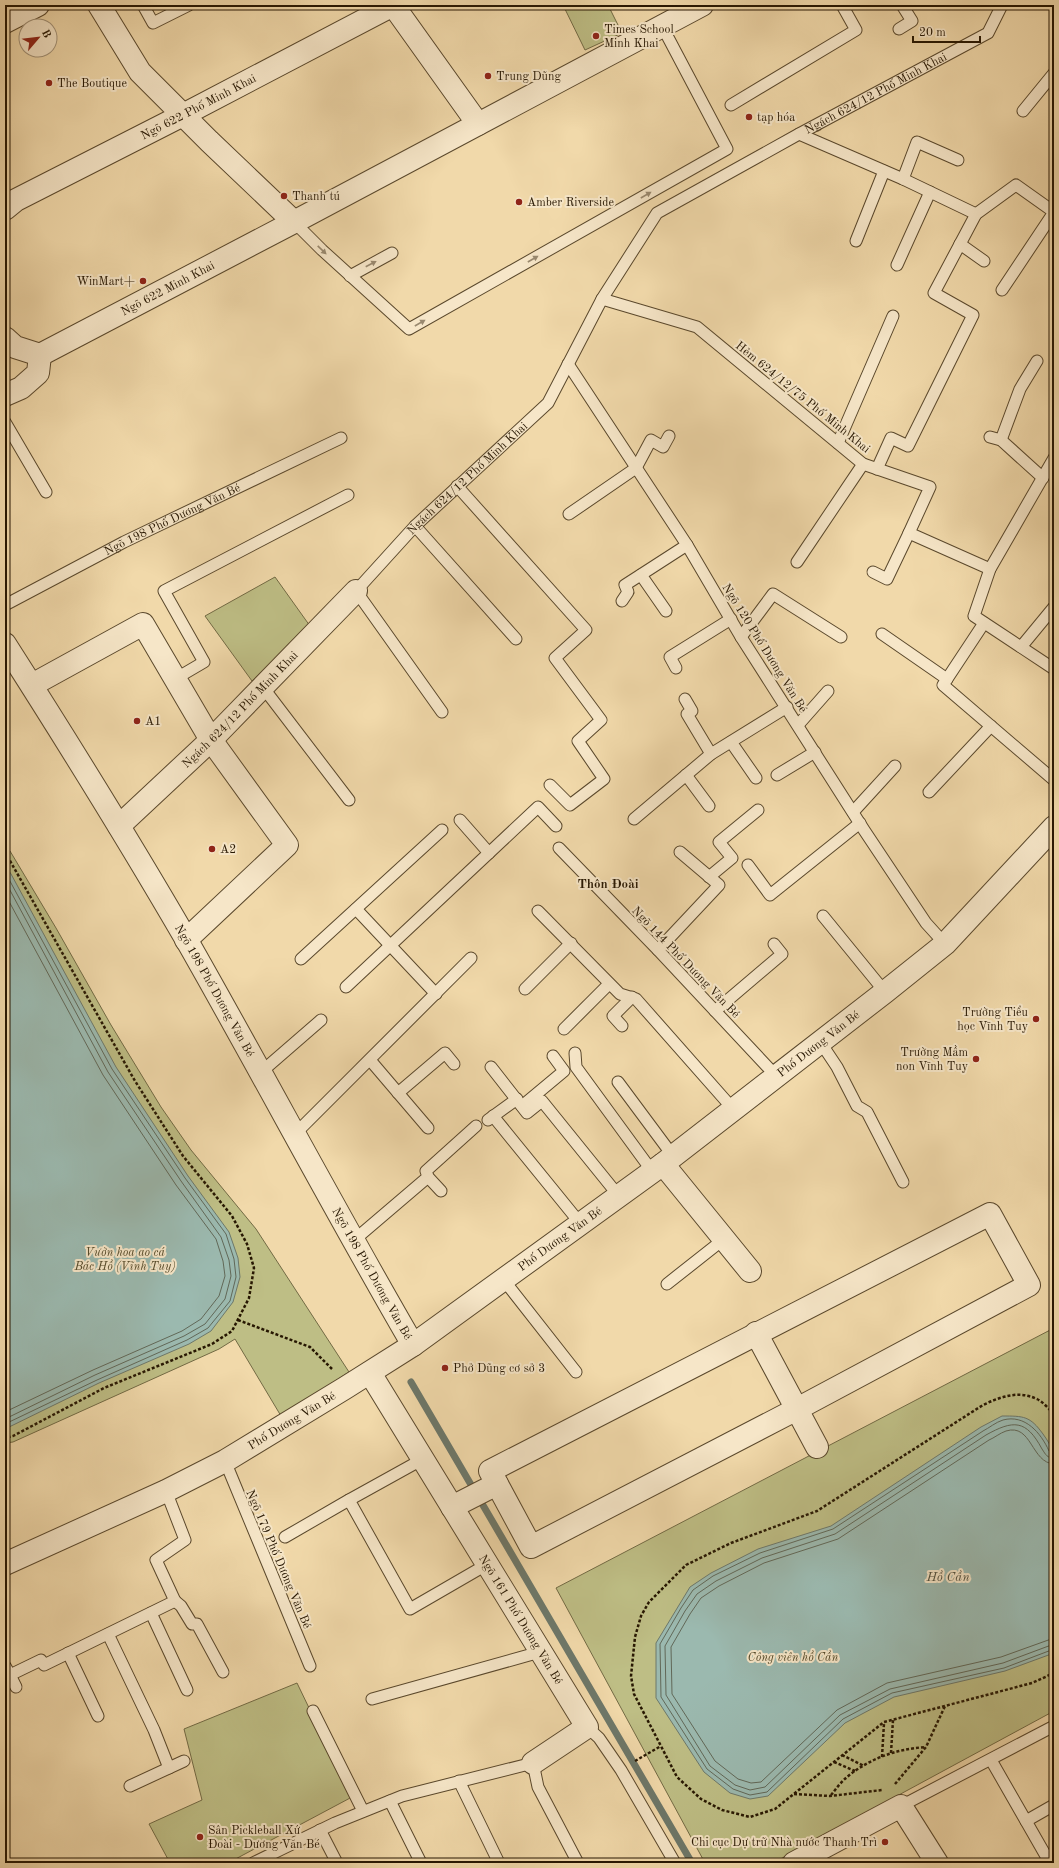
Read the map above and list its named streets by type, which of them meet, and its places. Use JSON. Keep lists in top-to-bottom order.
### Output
{
  "streets": {
    "street": [
      "Ngách 624/12 Phố Minh Khai",
      "Ngõ 622 Phố Minh Khai",
      "Ngõ 622 Minh Khai",
      "Ngõ 198 Phố Dương Văn Bé",
      "Phố Dương Văn Bé",
      "Ngõ 161 Phố Dương Văn Bé"
    ],
    "lane": [
      "Hẻm 624/12/75 Phố Minh Khai",
      "Ngõ 120 Phố Dương Văn Bé",
      "Ngõ 144 Phố Dương Văn Bé",
      "Ngõ 179 Phố Dương Văn Bé"
    ]
  },
  "crossings": [
    ["Ngách 624/12 Phố Minh Khai", "Hẻm 624/12/75 Phố Minh Khai"],
    ["Ngách 624/12 Phố Minh Khai", "Ngõ 198 Phố Dương Văn Bé"],
    ["Ngách 624/12 Phố Minh Khai", "Ngõ 120 Phố Dương Văn Bé"],
    ["Ngõ 198 Phố Dương Văn Bé", "Phố Dương Văn Bé"],
    ["Ngõ 120 Phố Dương Văn Bé", "Phố Dương Văn Bé"],
    ["Ngõ 144 Phố Dương Văn Bé", "Phố Dương Văn Bé"],
    ["Phố Dương Văn Bé", "Ngõ 179 Phố Dương Văn Bé"],
    ["Phố Dương Văn Bé", "Ngõ 161 Phố Dương Văn Bé"]
  ],
  "districts": ["Thôn Đoài"],
  "water": ["Hồ Cần"],
  "parks": ["Vườn hoa ao cá Bác Hồ (Vĩnh Tuy)", "Công viên hồ Cần"],
  "places": [
    "Times School Minh Khai",
    "Trung Dũng",
    "The Boutique",
    "tạp hóa",
    "Thanh tú",
    "Amber Riverside",
    "WinMart+",
    "A1",
    "A2",
    "Trường Tiểu học Vĩnh Tuy",
    "Trường Mầm non Vĩnh Tuy",
    "Phở Dũng cơ sở 3",
    "Sân Pickleball Xứ Đoài - Dương Văn Bé",
    "Chi cục Dự trữ Nhà nước Thanh Trì"
  ],
  "scale_bar": "20 m",
  "north": "top right"
}
